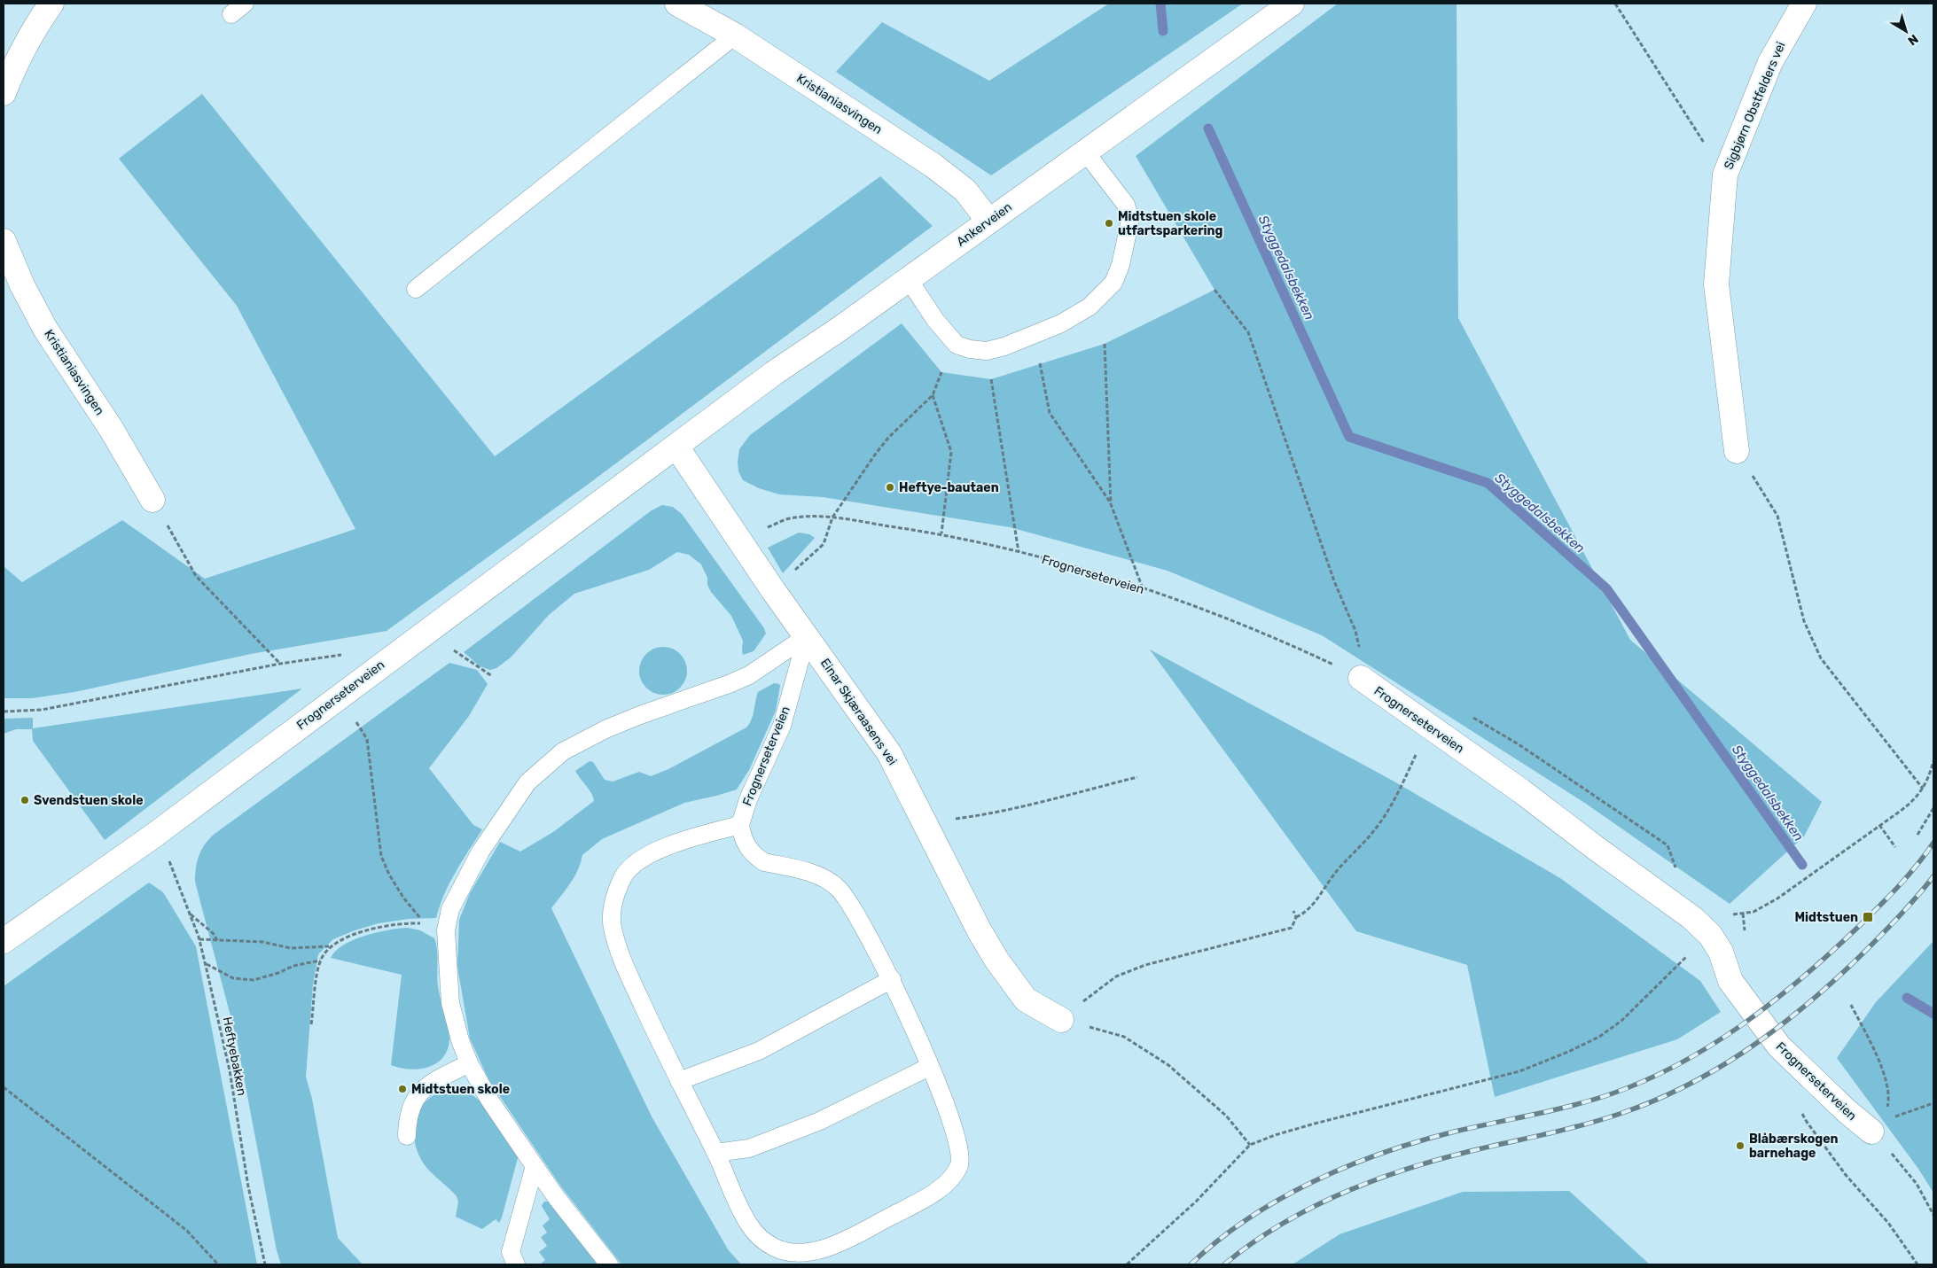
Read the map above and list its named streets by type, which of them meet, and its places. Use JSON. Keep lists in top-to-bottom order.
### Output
{
  "streets": {
    "street": [
      "Kristianiasvingen",
      "Sigbjørn Obstfelders vei",
      "Ankerveien",
      "Frognerseterveien",
      "Einar Skjæraasens vei"
    ],
    "path": ["Heftyebakken"]
  },
  "crossings": [
    ["Kristianiasvingen", "Ankerveien"],
    ["Ankerveien", "Frognerseterveien"],
    ["Ankerveien", "Einar Skjæraasens vei"],
    ["Frognerseterveien", "Einar Skjæraasens vei"]
  ],
  "water": ["Styggedalsbekken"],
  "places": {
    "other": [
      "Midtstuen skole utfartsparkering",
      "Heftye-bautaen",
      "Svendstuen skole",
      "Midtstuen skole",
      "Blåbærskogen barnehage"
    ],
    "transit": ["Midtstuen"]
  },
  "north": "bottom right"
}
